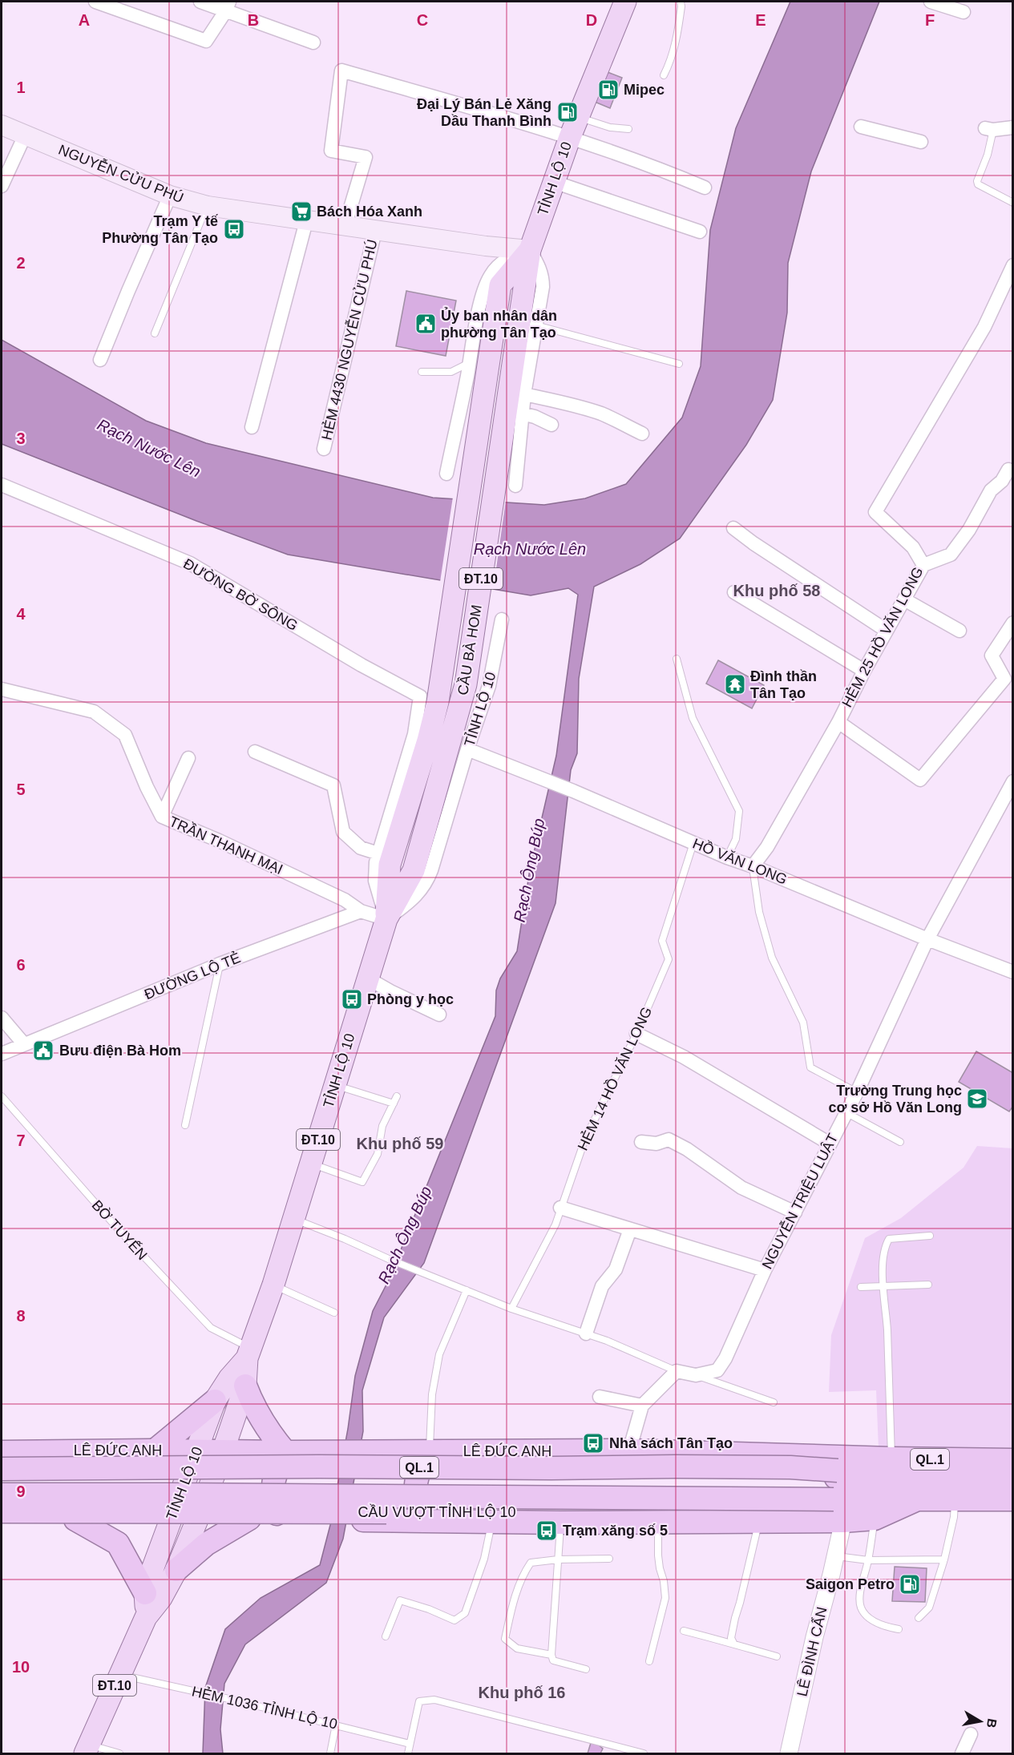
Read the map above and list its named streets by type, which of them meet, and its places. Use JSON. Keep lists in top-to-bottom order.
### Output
{
  "streets": {
    "highway": ["LÊ ĐỨC ANH", "QL.1", "CẦU VƯỢT TỈNH LỘ 10"],
    "main road": [
      "NGUYỄN CỬU PHÚ",
      "TỈNH LỘ 10",
      "ĐT.10",
      "CẦU BÀ HOM"
    ],
    "street": [
      "HẺM 4430 NGUYỄN CỬU PHÚ",
      "ĐƯỜNG BỜ SÔNG",
      "HẺM 25 HỒ VĂN LONG",
      "TRẦN THANH MẠI",
      "HỒ VĂN LONG",
      "ĐƯỜNG LỘ TẺ",
      "NGUYỄN TRIỆU LUẬT",
      "LÊ ĐÌNH CẨN"
    ],
    "lane": ["HẺM 14 HỒ VĂN LONG", "BỜ TUYẾN", "HẺM 1036 TỈNH LỘ 10"]
  },
  "crossings": [
    ["NGUYỄN CỬU PHÚ", "TỈNH LỘ 10"],
    ["NGUYỄN CỬU PHÚ", "HẺM 4430 NGUYỄN CỬU PHÚ"],
    ["TỈNH LỘ 10", "ĐƯỜNG BỜ SÔNG"],
    ["TỈNH LỘ 10", "CẦU BÀ HOM"],
    ["TỈNH LỘ 10", "HỒ VĂN LONG"],
    ["TỈNH LỘ 10", "BỜ TUYẾN"],
    ["TỈNH LỘ 10", "LÊ ĐỨC ANH"],
    ["TỈNH LỘ 10", "QL.1"],
    ["TỈNH LỘ 10", "HẺM 1036 TỈNH LỘ 10"],
    ["HẺM 25 HỒ VĂN LONG", "HỒ VĂN LONG"],
    ["TRẦN THANH MẠI", "ĐƯỜNG LỘ TẺ"],
    ["HỒ VĂN LONG", "HẺM 14 HỒ VĂN LONG"],
    ["HỒ VĂN LONG", "NGUYỄN TRIỆU LUẬT"],
    ["LÊ ĐỨC ANH", "QL.1"],
    ["LÊ ĐỨC ANH", "CẦU VƯỢT TỈNH LỘ 10"],
    ["LÊ ĐỨC ANH", "LÊ ĐÌNH CẨN"],
    ["QL.1", "CẦU VƯỢT TỈNH LỘ 10"],
    ["QL.1", "LÊ ĐÌNH CẨN"],
    ["CẦU VƯỢT TỈNH LỘ 10", "LÊ ĐÌNH CẨN"]
  ],
  "districts": ["Khu phố 58", "Khu phố 59", "Khu phố 16"],
  "water": ["Rạch Nước Lên", "Rạch Ông Búp"],
  "places": {
    "fuel station": ["Mipec", "Đại Lý Bán Lẻ Xăng Dầu Thanh Bình", "Saigon Petro"],
    "supermarket": ["Bách Hóa Xanh"],
    "bus stop": [
      "Trạm Y tế Phường Tân Tạo",
      "Phòng y học",
      "Nhà sách Tân Tạo",
      "Trạm xăng số 5"
    ],
    "public building": ["Ủy ban nhân dân phường Tân Tạo", "Bưu điện Bà Hom"],
    "temple": ["Đình thần Tân Tạo"],
    "school or university": ["Trường Trung học cơ sở Hồ Văn Long"]
  },
  "north": "right",
  "grid": {
    "columns": [
      "A",
      "B",
      "C",
      "D",
      "E",
      "F"
    ],
    "rows": [
      "1",
      "2",
      "3",
      "4",
      "5",
      "6",
      "7",
      "8",
      "9",
      "10"
    ]
  }
}
